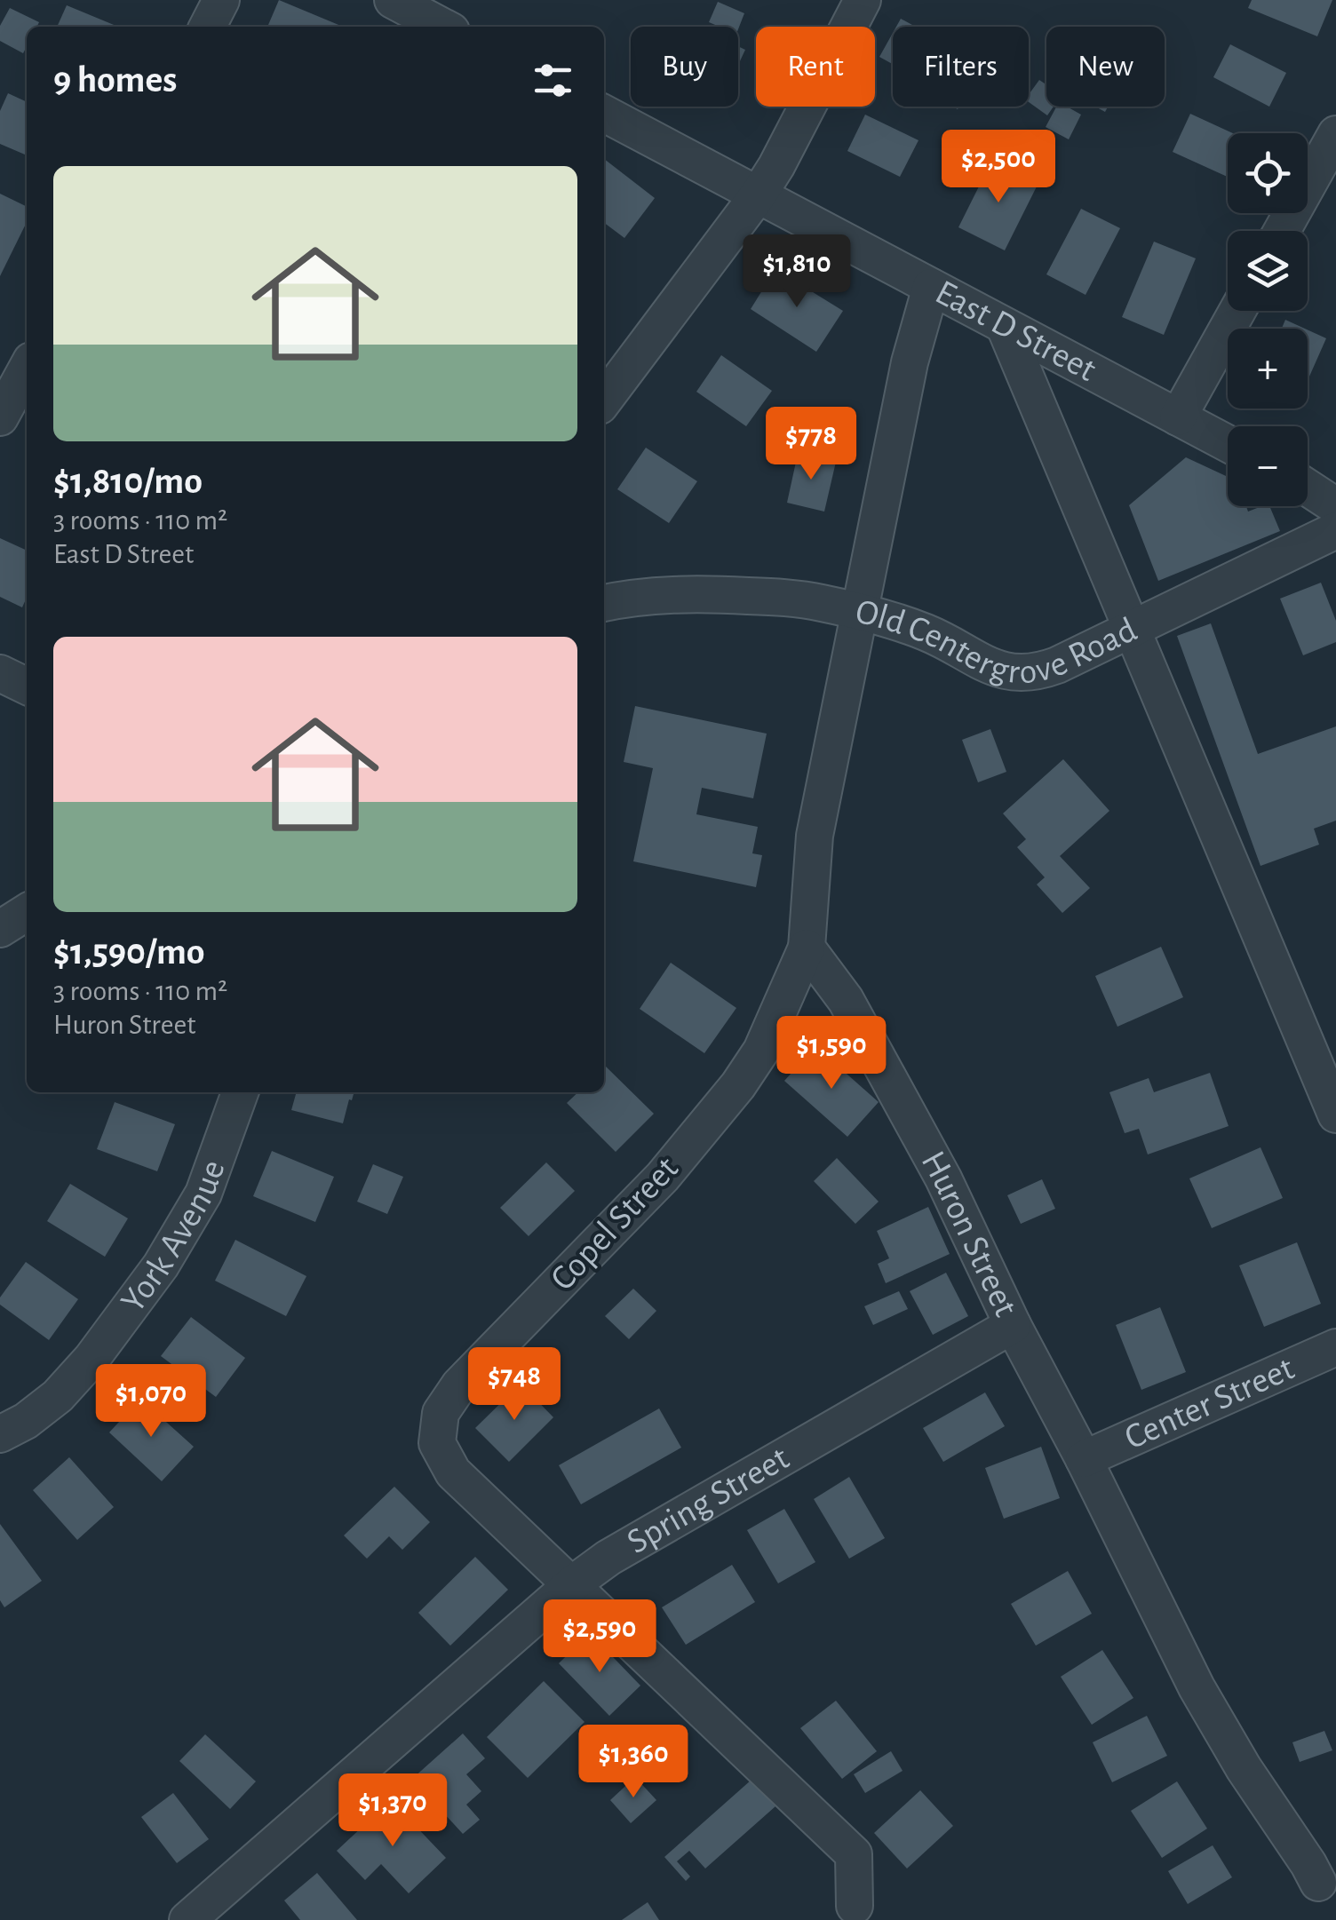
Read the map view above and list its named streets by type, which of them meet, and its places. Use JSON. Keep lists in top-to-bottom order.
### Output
{
  "streets": {
    "street": [
      "East D Street",
      "Old Centergrove Road",
      "Copel Street",
      "York Avenue",
      "Huron Street",
      "Center Street",
      "Spring Street"
    ]
  },
  "crossings": [
    ["Copel Street", "Huron Street"],
    ["Copel Street", "Spring Street"],
    ["Huron Street", "Center Street"],
    ["Huron Street", "Spring Street"]
  ],
  "page": {
    "chip": [
      "Buy",
      "Rent",
      "Filters",
      "New"
    ],
    "heading": "9 homes",
    "price": [
      "$2,500",
      "$1,810",
      "$778",
      "$1,590",
      "$748",
      "$1,070",
      "$2,590",
      "$1,360",
      "$1,370"
    ],
    "map_buttons": ["+", "−"],
    "list": [
      {
        "name": "$1,810/mo",
        "note": "3 rooms · 110 m² · East D Street"
      },
      {
        "name": "$1,590/mo",
        "note": "3 rooms · 110 m² · Huron Street"
      }
    ]
  }
}
